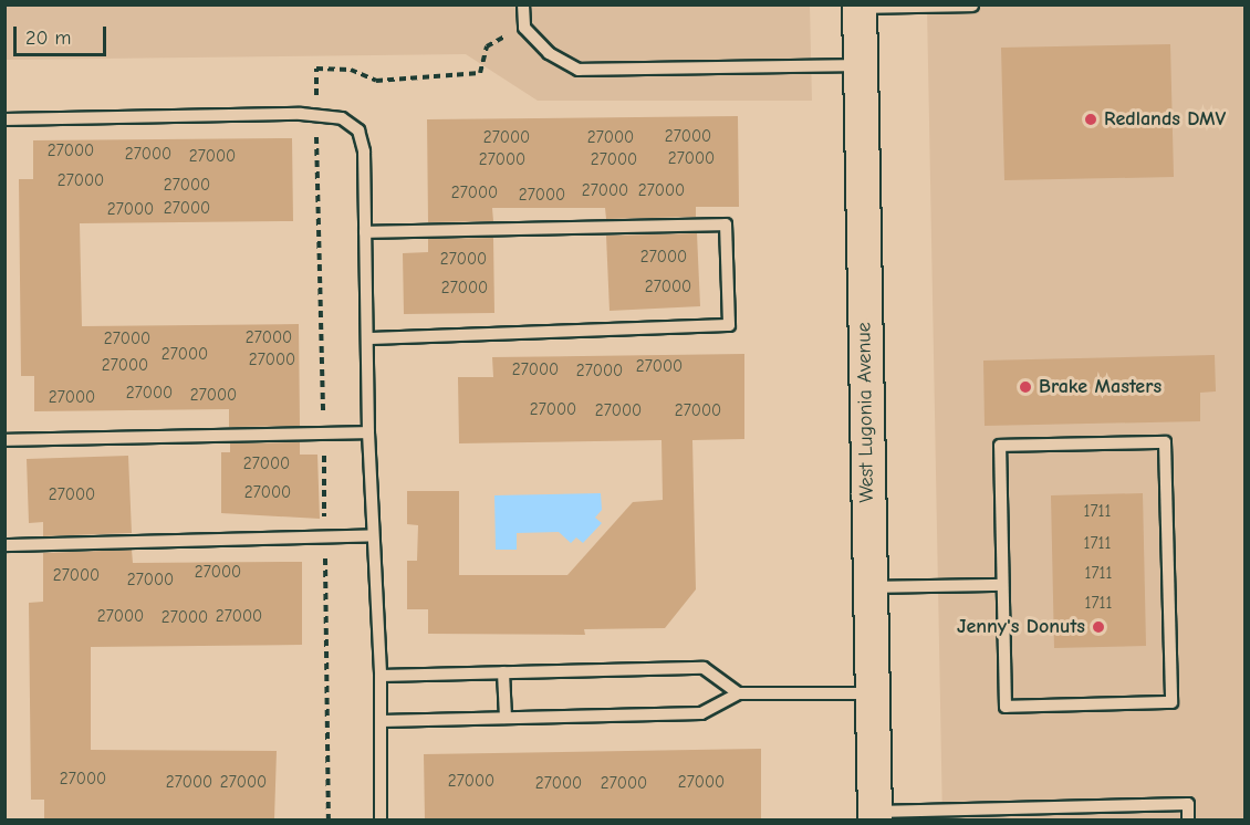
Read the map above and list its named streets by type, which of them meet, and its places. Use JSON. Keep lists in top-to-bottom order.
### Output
{
  "streets": {
    "street": ["West Lugonia Avenue"]
  },
  "places": ["Redlands DMV", "Brake Masters", "Jenny's Donuts"],
  "house_numbers": [
    "27000",
    "27000",
    "27000",
    "27000",
    "27000",
    "27000",
    "27000",
    "27000",
    "27000",
    "27000",
    "27000",
    "27000",
    "27000",
    "27000",
    "27000",
    "27000",
    "27000",
    "27000",
    "27000",
    "27000",
    "27000",
    "27000",
    "27000",
    "27000",
    "27000",
    "27000",
    "27000",
    "27000",
    "27000",
    "27000",
    "27000",
    "27000",
    "27000",
    "27000",
    "27000",
    "27000",
    "27000",
    "27000",
    "1711",
    "1711",
    "27000",
    "1711",
    "27000",
    "27000",
    "1711",
    "27000",
    "27000",
    "27000",
    "27000",
    "27000",
    "27000",
    "27000",
    "27000",
    "27000",
    "27000"
  ],
  "scale_bar": "20 m"
}
